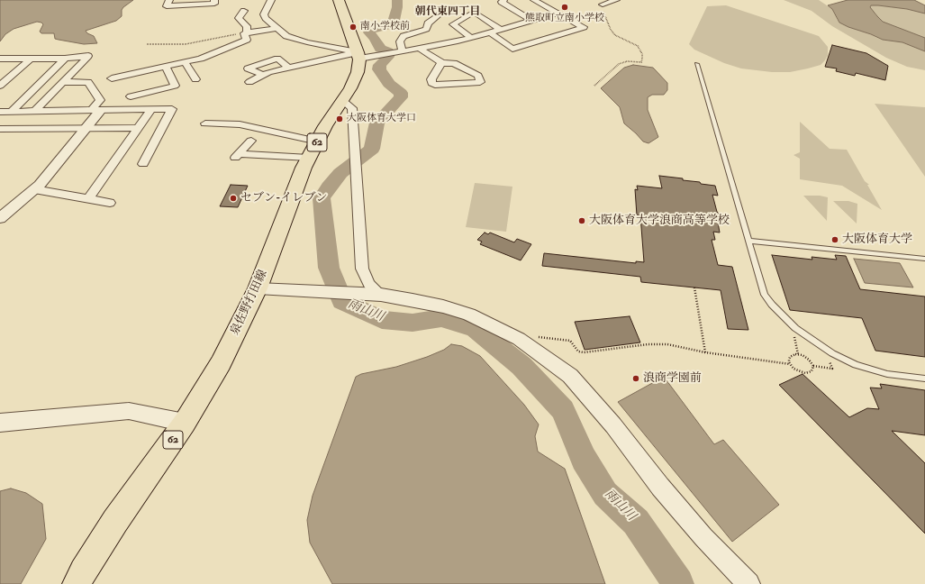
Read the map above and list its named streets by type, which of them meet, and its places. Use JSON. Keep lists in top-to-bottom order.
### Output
{
  "streets": {
    "main road": ["62", "泉佐野打田線"]
  },
  "districts": ["朝代東四丁目"],
  "water": ["雨山川"],
  "places": [
    "熊取町立南小学校",
    "南小学校前",
    "大阪体育大学口",
    "セブン-イレブン",
    "大阪体育大学浪商高等学校",
    "大阪体育大学",
    "浪商学園前"
  ]
}
